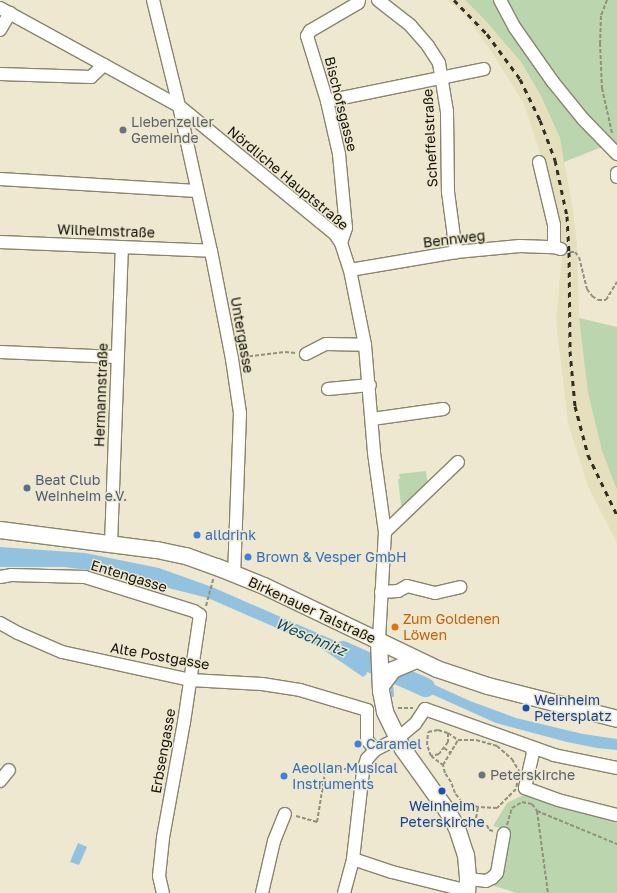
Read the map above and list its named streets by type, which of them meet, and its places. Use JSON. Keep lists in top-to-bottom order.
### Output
{
  "streets": {
    "main road": ["Birkenauer Talstraße"],
    "street": [
      "Bischofsgasse",
      "Scheffelstraße",
      "Nördliche Hauptstraße",
      "Wilhelmstraße",
      "Bennweg",
      "Untergasse",
      "Hermannstraße",
      "Entengasse",
      "Alte Postgasse",
      "Erbsengasse"
    ]
  },
  "crossings": [
    ["Bischofsgasse", "Nördliche Hauptstraße"],
    ["Scheffelstraße", "Bennweg"],
    ["Nördliche Hauptstraße", "Bennweg"],
    ["Nördliche Hauptstraße", "Untergasse"],
    ["Nördliche Hauptstraße", "Birkenauer Talstraße"],
    ["Wilhelmstraße", "Untergasse"],
    ["Wilhelmstraße", "Hermannstraße"],
    ["Untergasse", "Birkenauer Talstraße"],
    ["Hermannstraße", "Birkenauer Talstraße"],
    ["Entengasse", "Erbsengasse"],
    ["Alte Postgasse", "Erbsengasse"]
  ],
  "water": ["Weschnitz"],
  "places": [
    "Liebenzeller Gemeinde",
    "Beat Club Weinheim e.V.",
    "alldrink",
    "Brown & Vesper GmbH",
    "Zum Goldenen Löwen",
    "Weinheim Petersplatz",
    "Caramel",
    "Peterskirche",
    "Aeolian Musical Instruments",
    "Weinheim Peterskirche"
  ]
}
